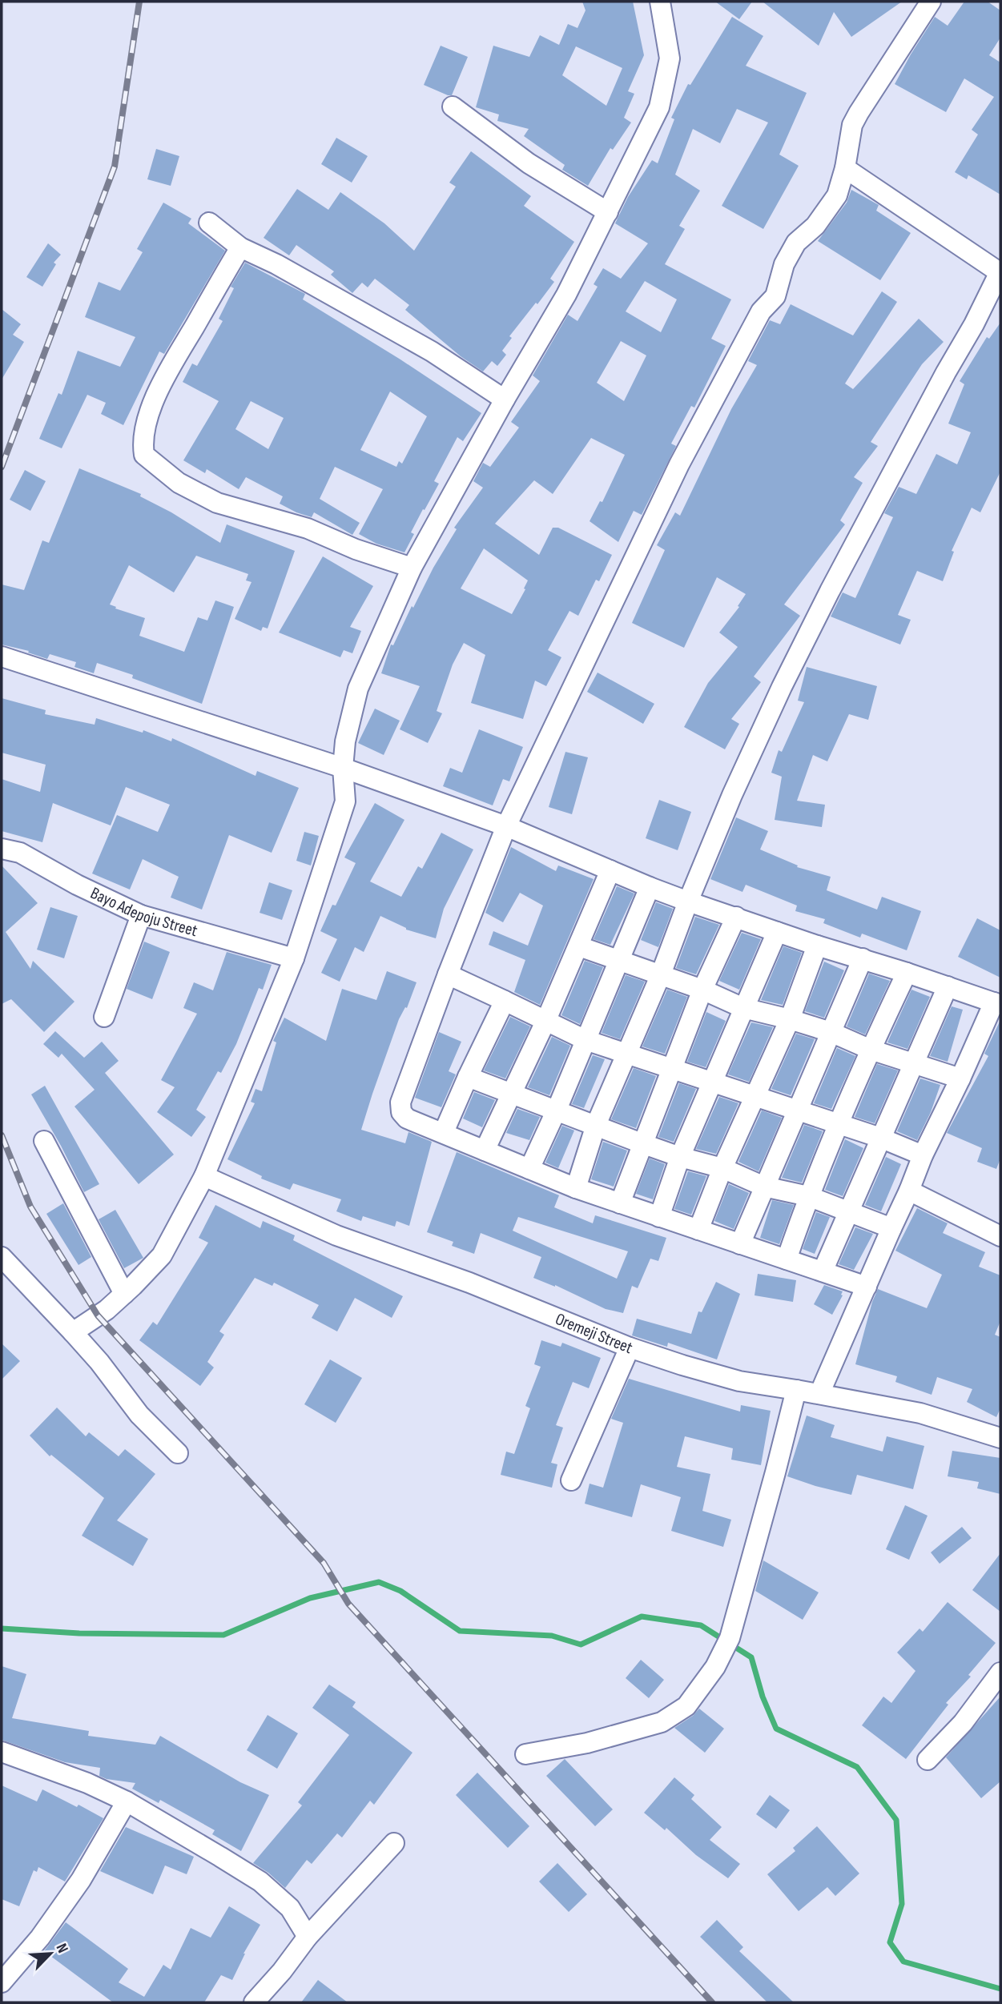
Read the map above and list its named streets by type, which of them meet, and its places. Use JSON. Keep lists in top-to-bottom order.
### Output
{
  "streets": {
    "street": ["Bayo Adepoju Street", "Oremeji Street"]
  },
  "north": "top right"
}
